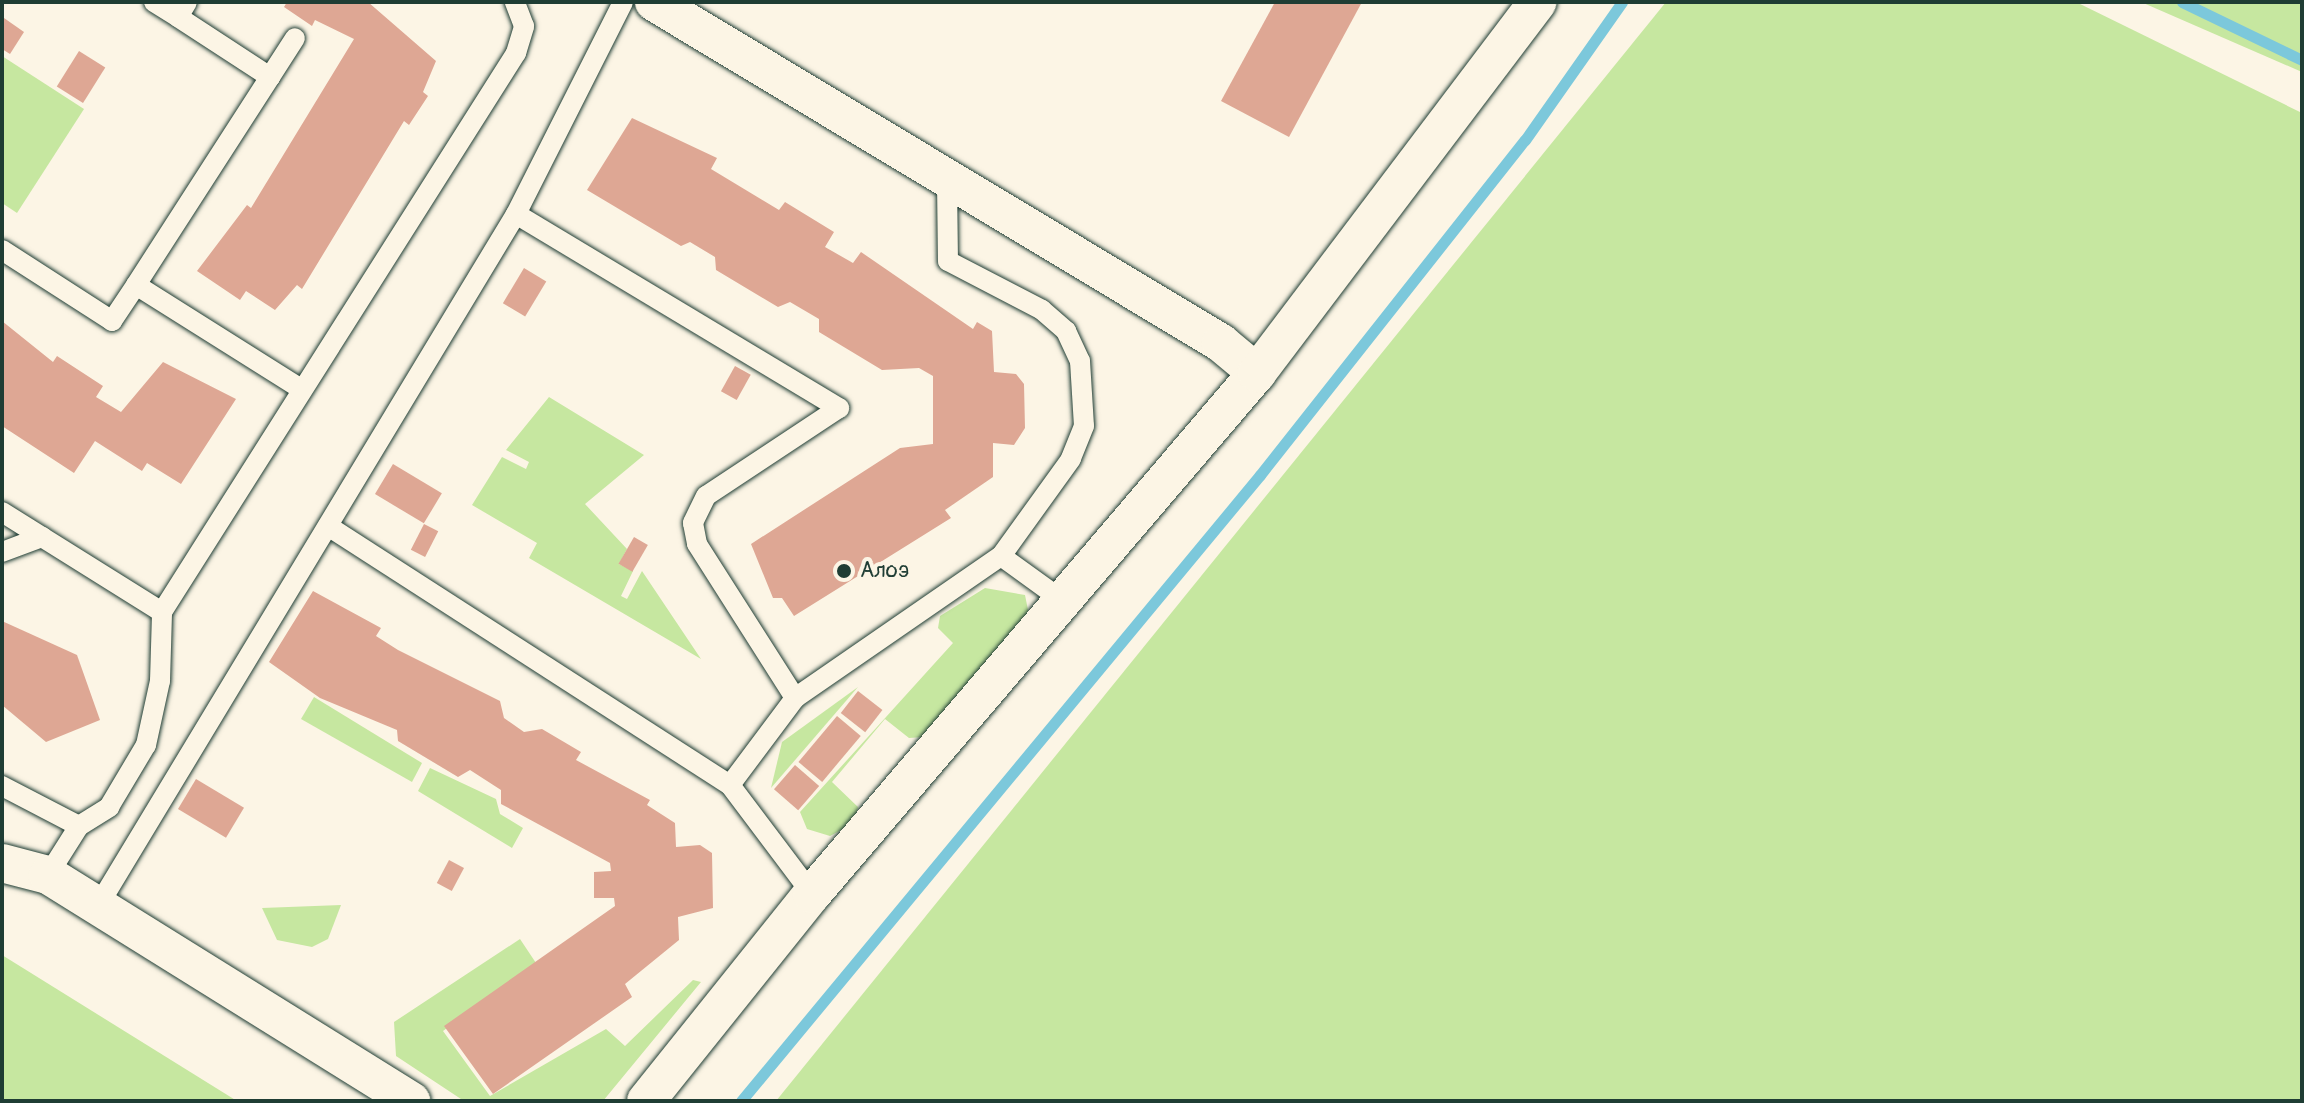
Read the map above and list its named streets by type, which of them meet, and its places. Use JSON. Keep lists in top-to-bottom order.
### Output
{
  "places": ["Алоэ"]
}
